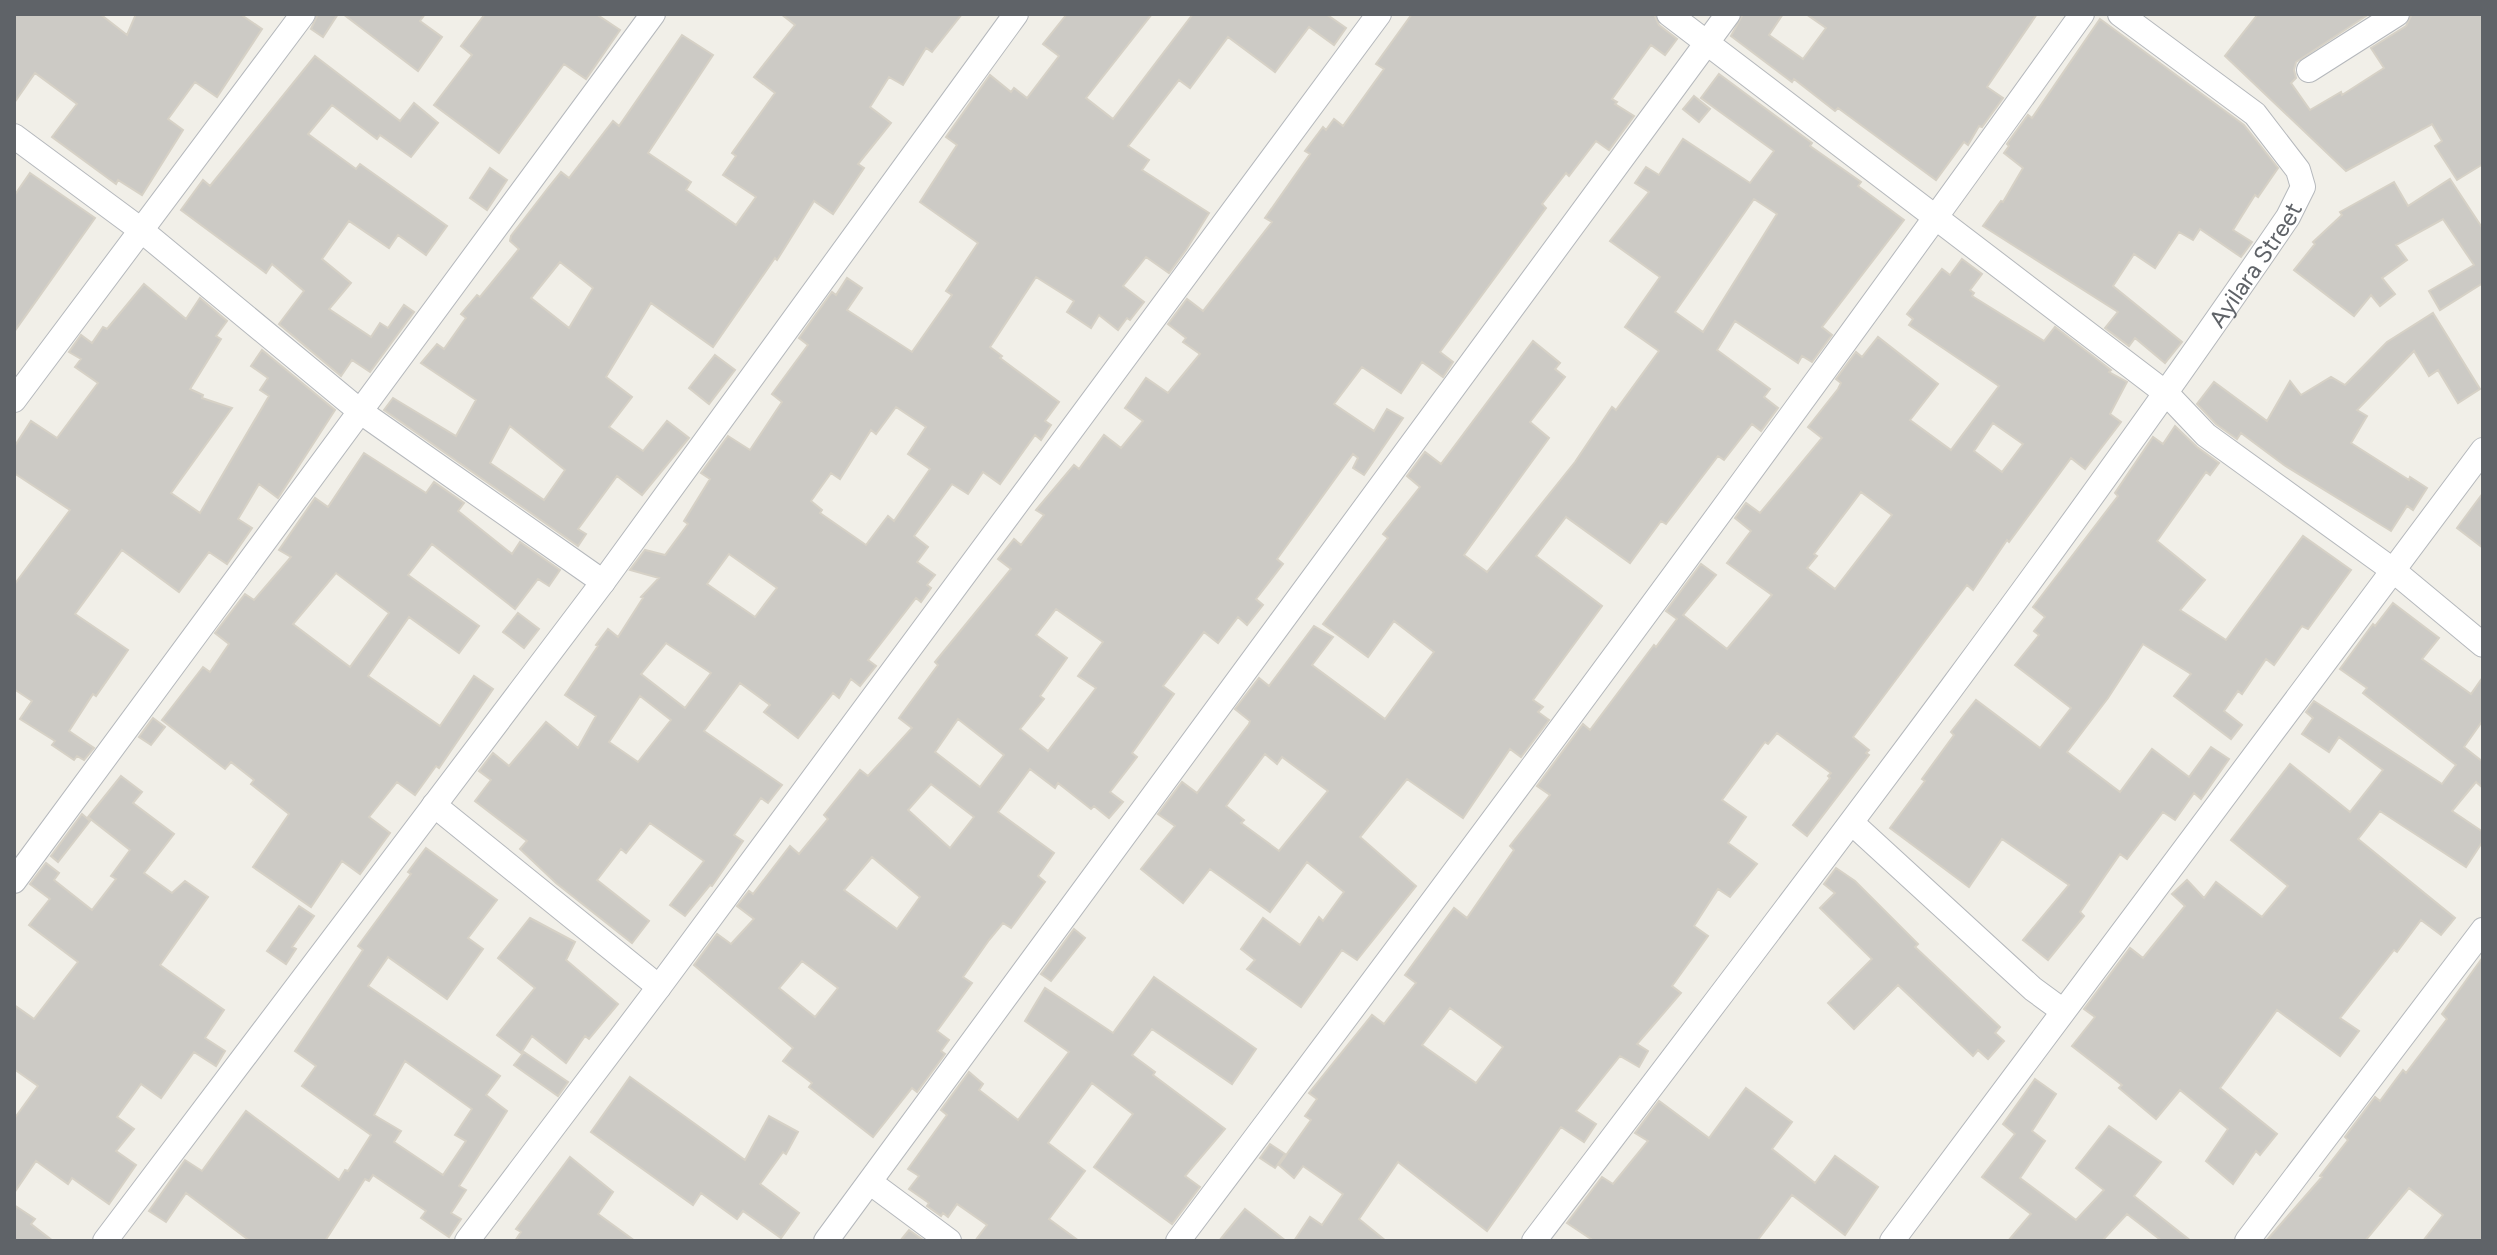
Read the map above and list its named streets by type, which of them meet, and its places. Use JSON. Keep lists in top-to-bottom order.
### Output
{
  "streets": {
    "street": ["Ayilara Street"]
  }
}
